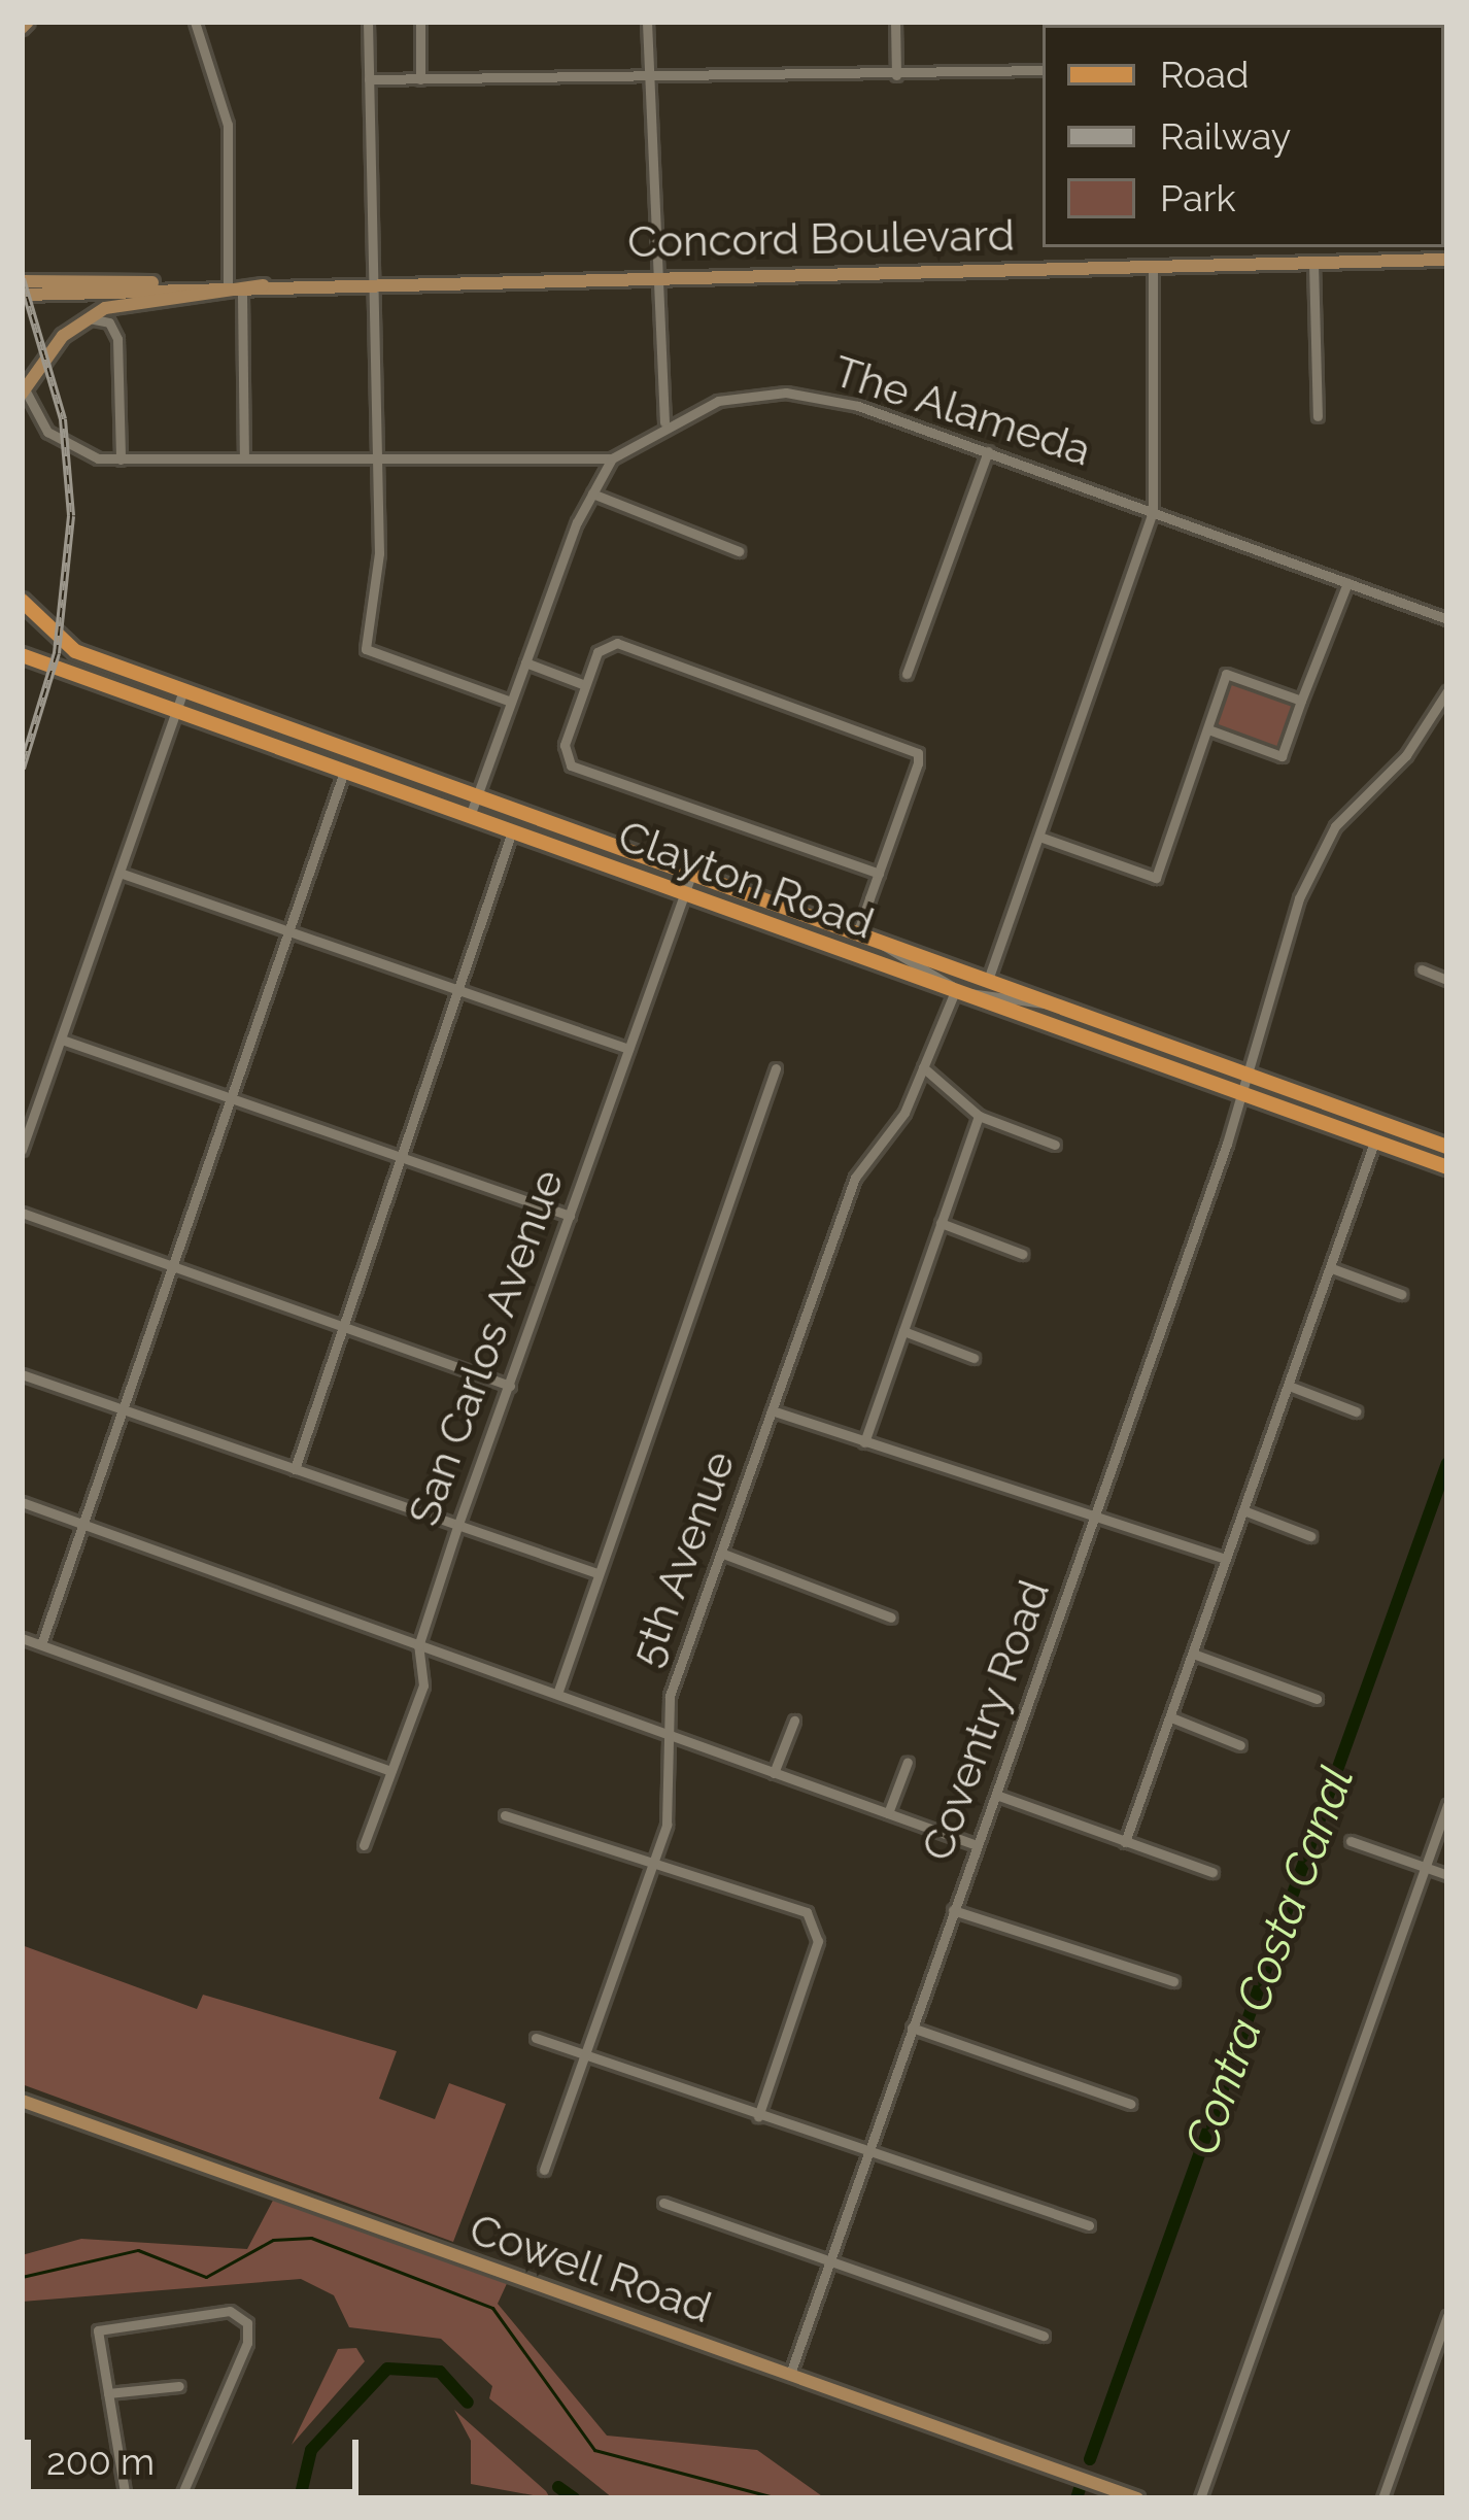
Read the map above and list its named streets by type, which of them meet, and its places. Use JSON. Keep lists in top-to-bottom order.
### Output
{
  "streets": {
    "main road": ["Clayton Road"],
    "street": [
      "Concord Boulevard",
      "The Alameda",
      "San Carlos Avenue",
      "5th Avenue",
      "Coventry Road",
      "Cowell Road"
    ]
  },
  "crossings": [
    ["The Alameda", "Clayton Road"],
    ["Clayton Road", "San Carlos Avenue"],
    ["Clayton Road", "5th Avenue"],
    ["Clayton Road", "Coventry Road"],
    ["Coventry Road", "Cowell Road"]
  ],
  "water": ["Contra Costa Canal"],
  "legend": ["Road", "Railway", "Park"],
  "scale_bar": "200 m"
}
